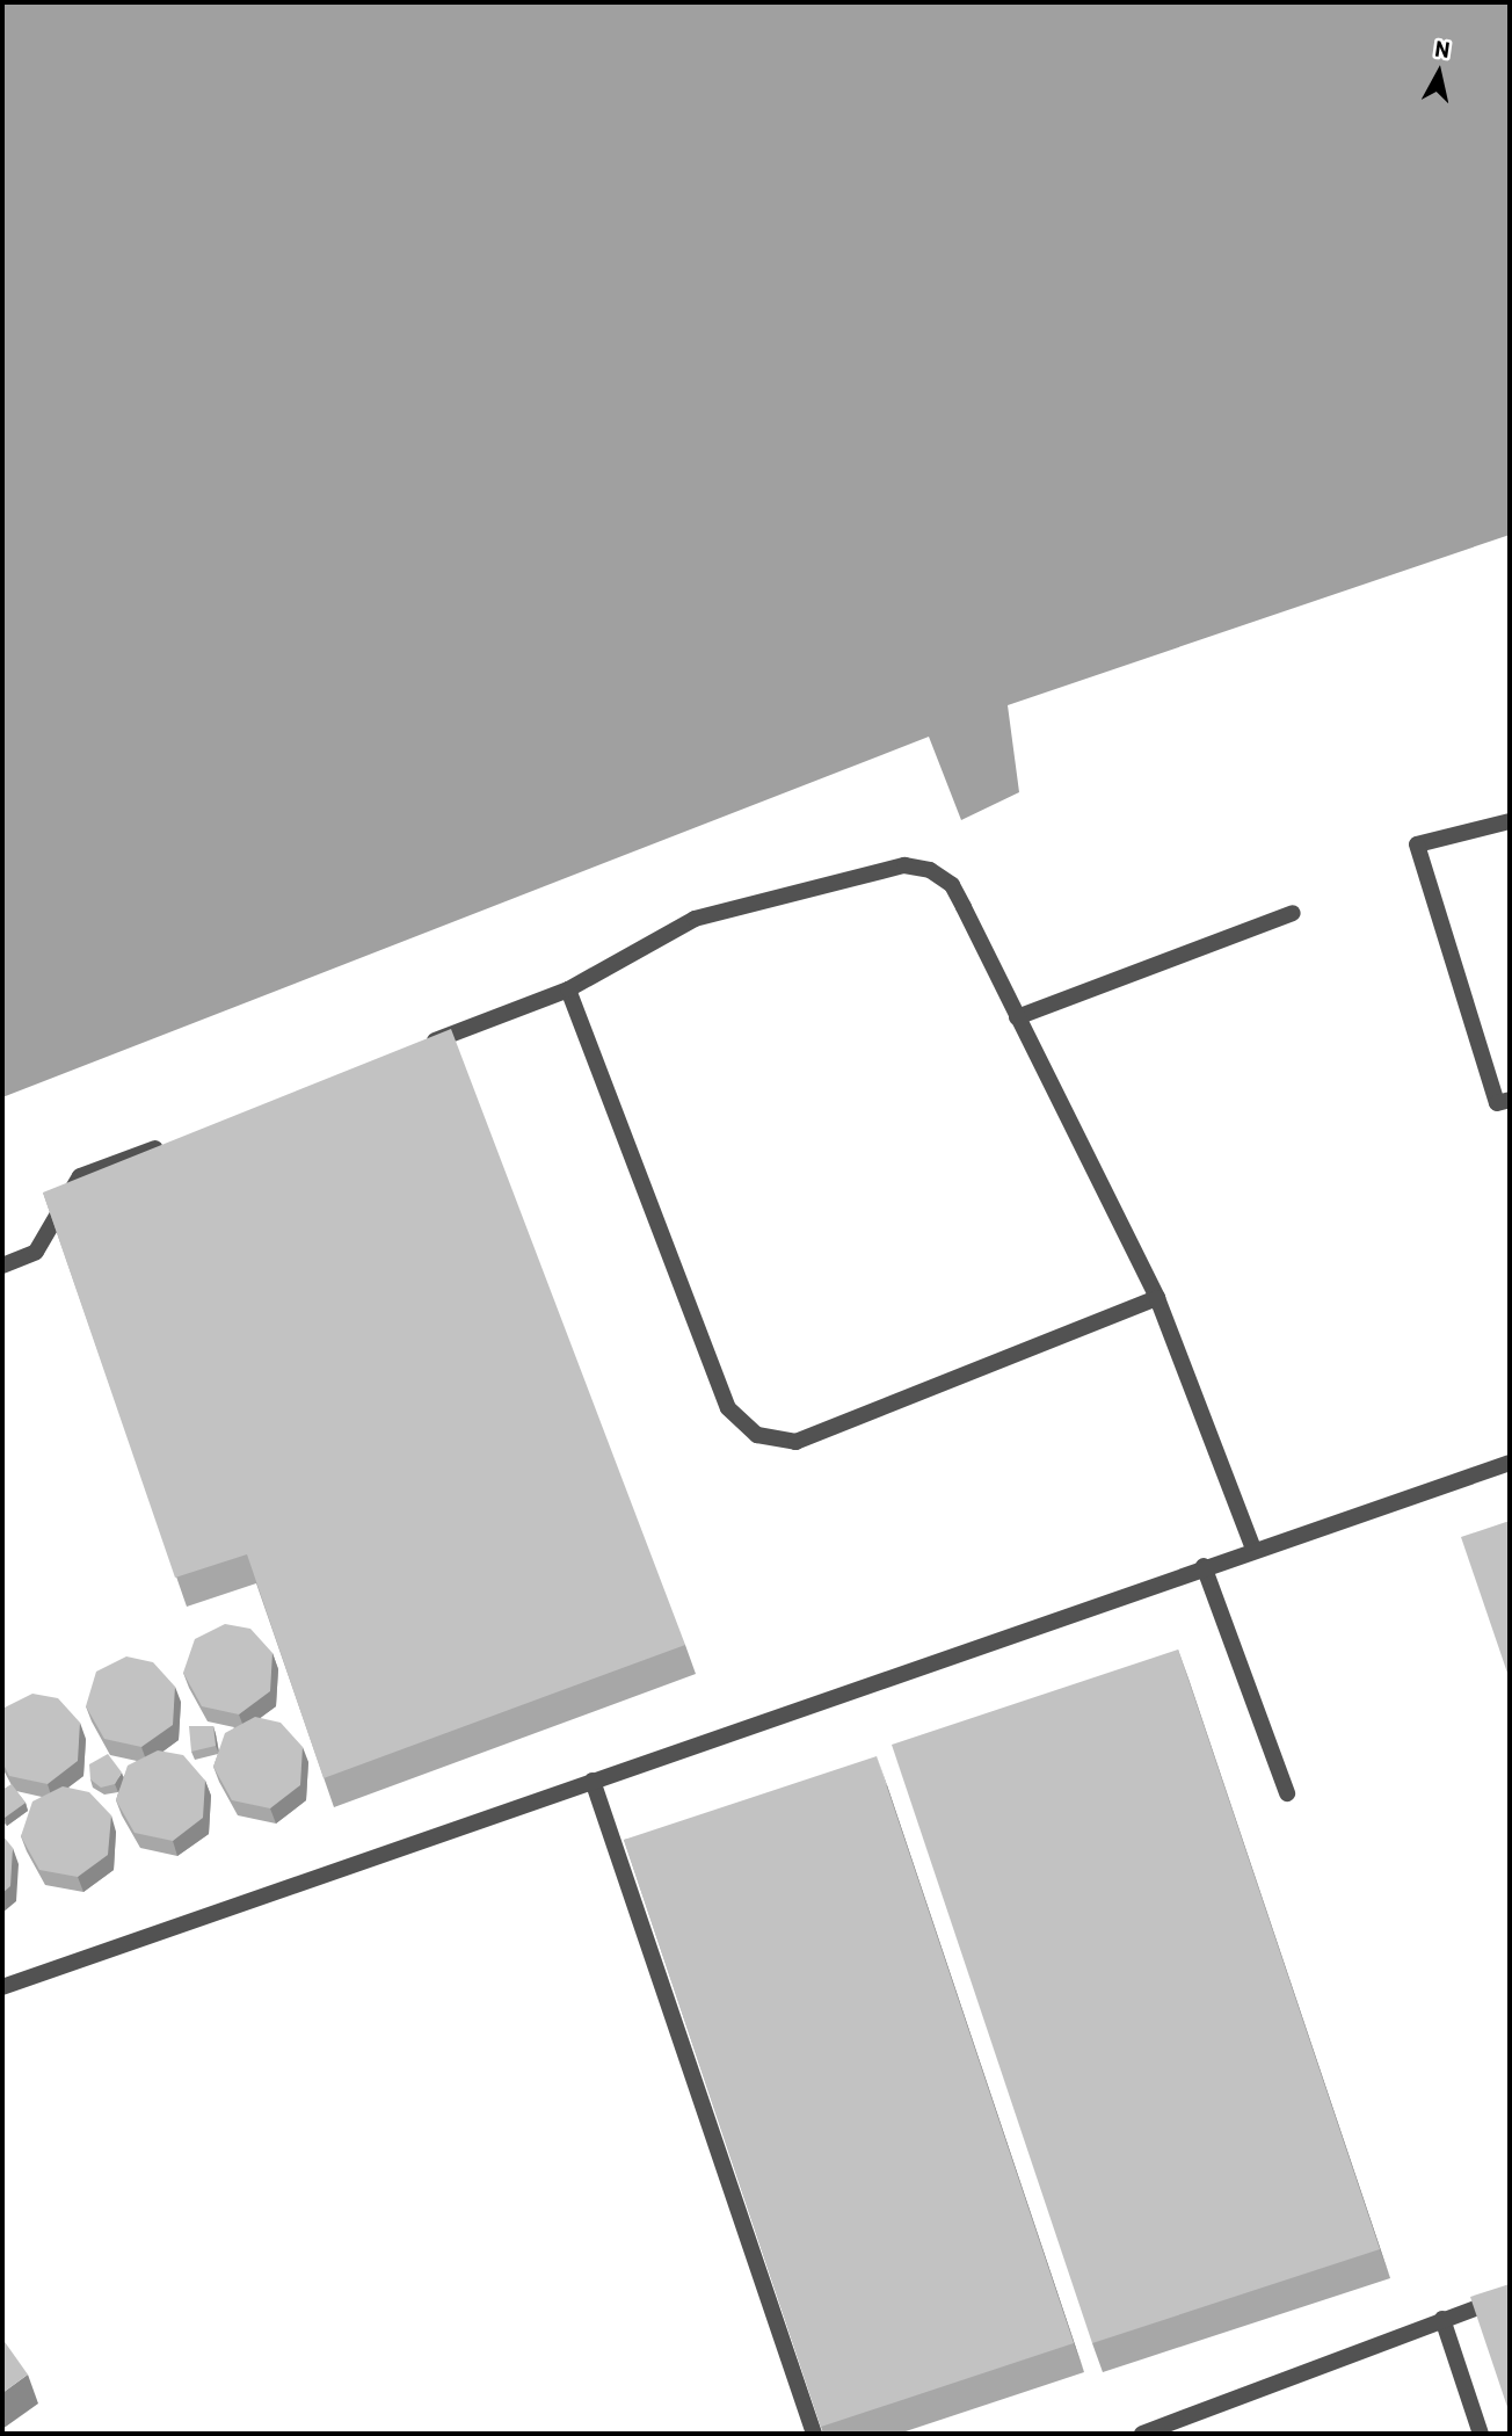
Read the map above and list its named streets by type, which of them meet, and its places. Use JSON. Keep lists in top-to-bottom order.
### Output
{
  "north": "top"
}
